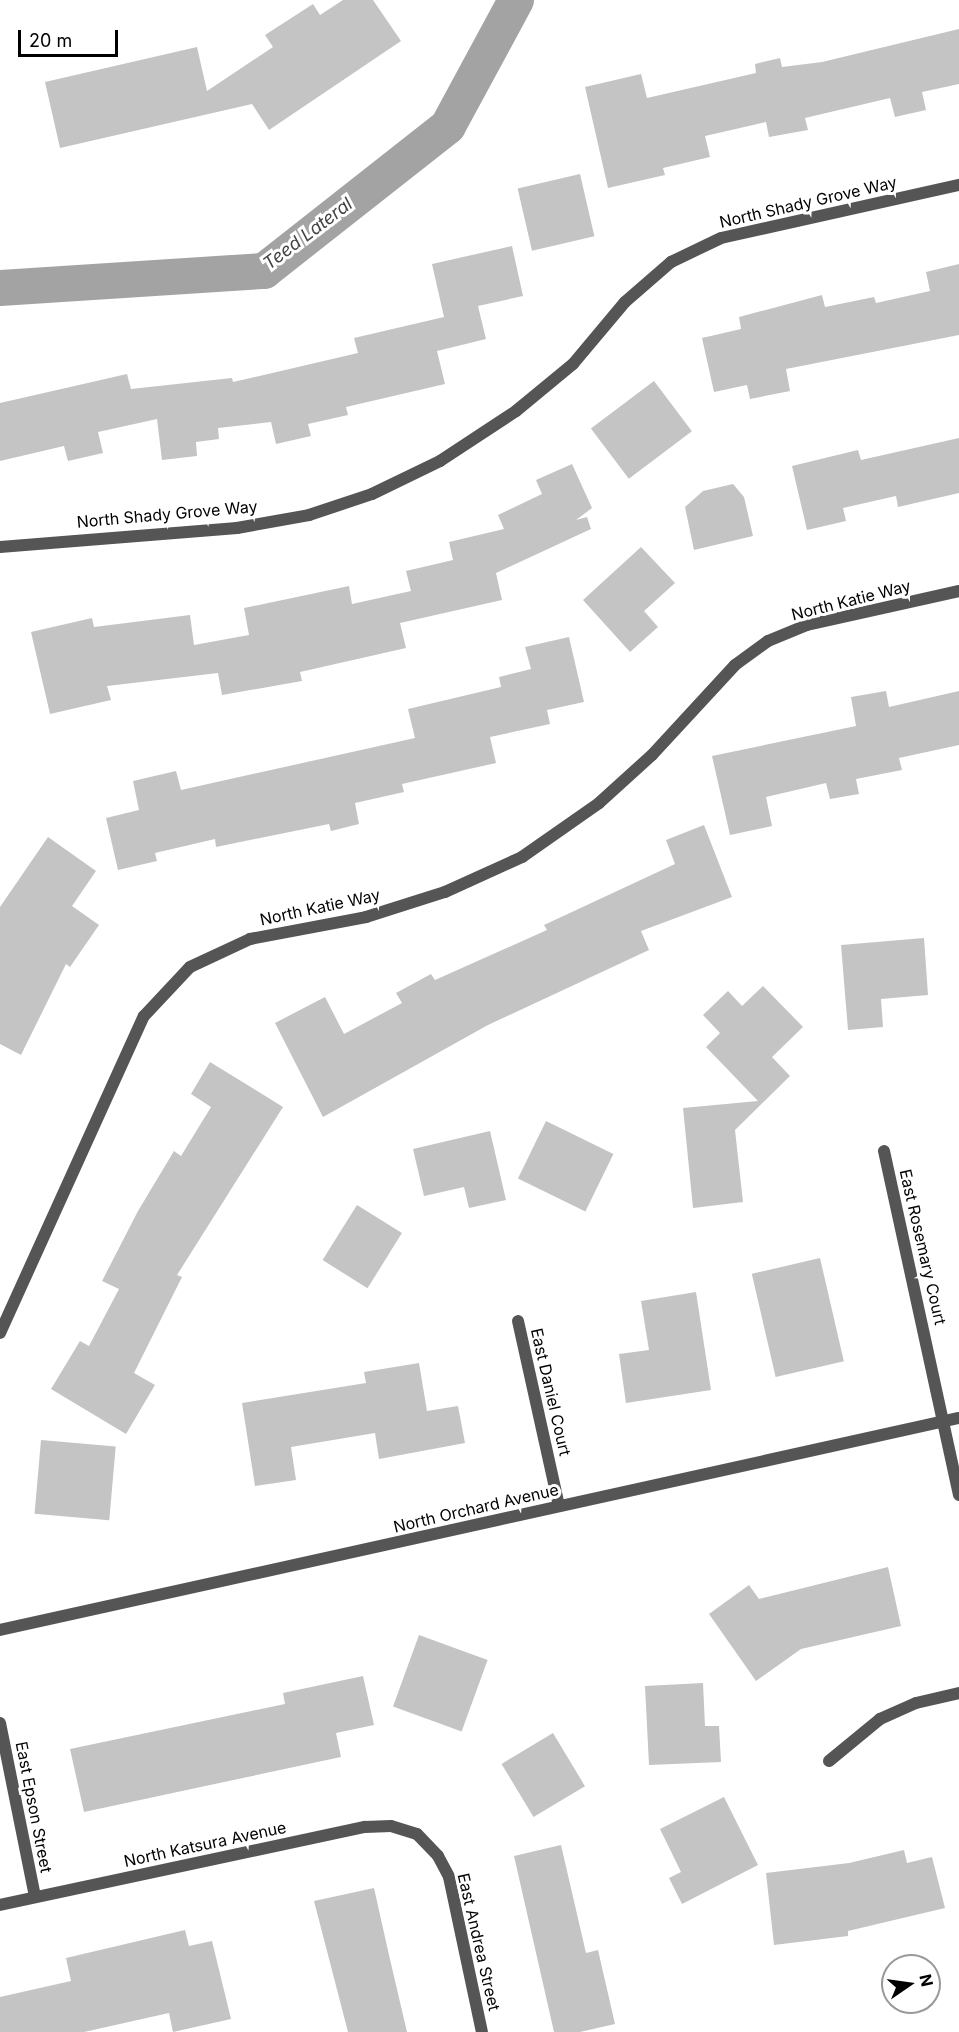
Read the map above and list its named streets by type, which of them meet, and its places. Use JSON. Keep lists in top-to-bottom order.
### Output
{
  "streets": {
    "street": [
      "North Shady Grove Way",
      "North Katie Way",
      "East Rosemary Court",
      "East Daniel Court",
      "North Orchard Avenue",
      "East Epson Street",
      "North Katsura Avenue",
      "East Andrea Street"
    ]
  },
  "crossings": [
    ["East Rosemary Court", "North Orchard Avenue"],
    ["East Daniel Court", "North Orchard Avenue"],
    ["East Epson Street", "North Katsura Avenue"],
    ["North Katsura Avenue", "East Andrea Street"]
  ],
  "water": ["Teed Lateral"],
  "scale_bar": "20 m",
  "north": "right"
}
